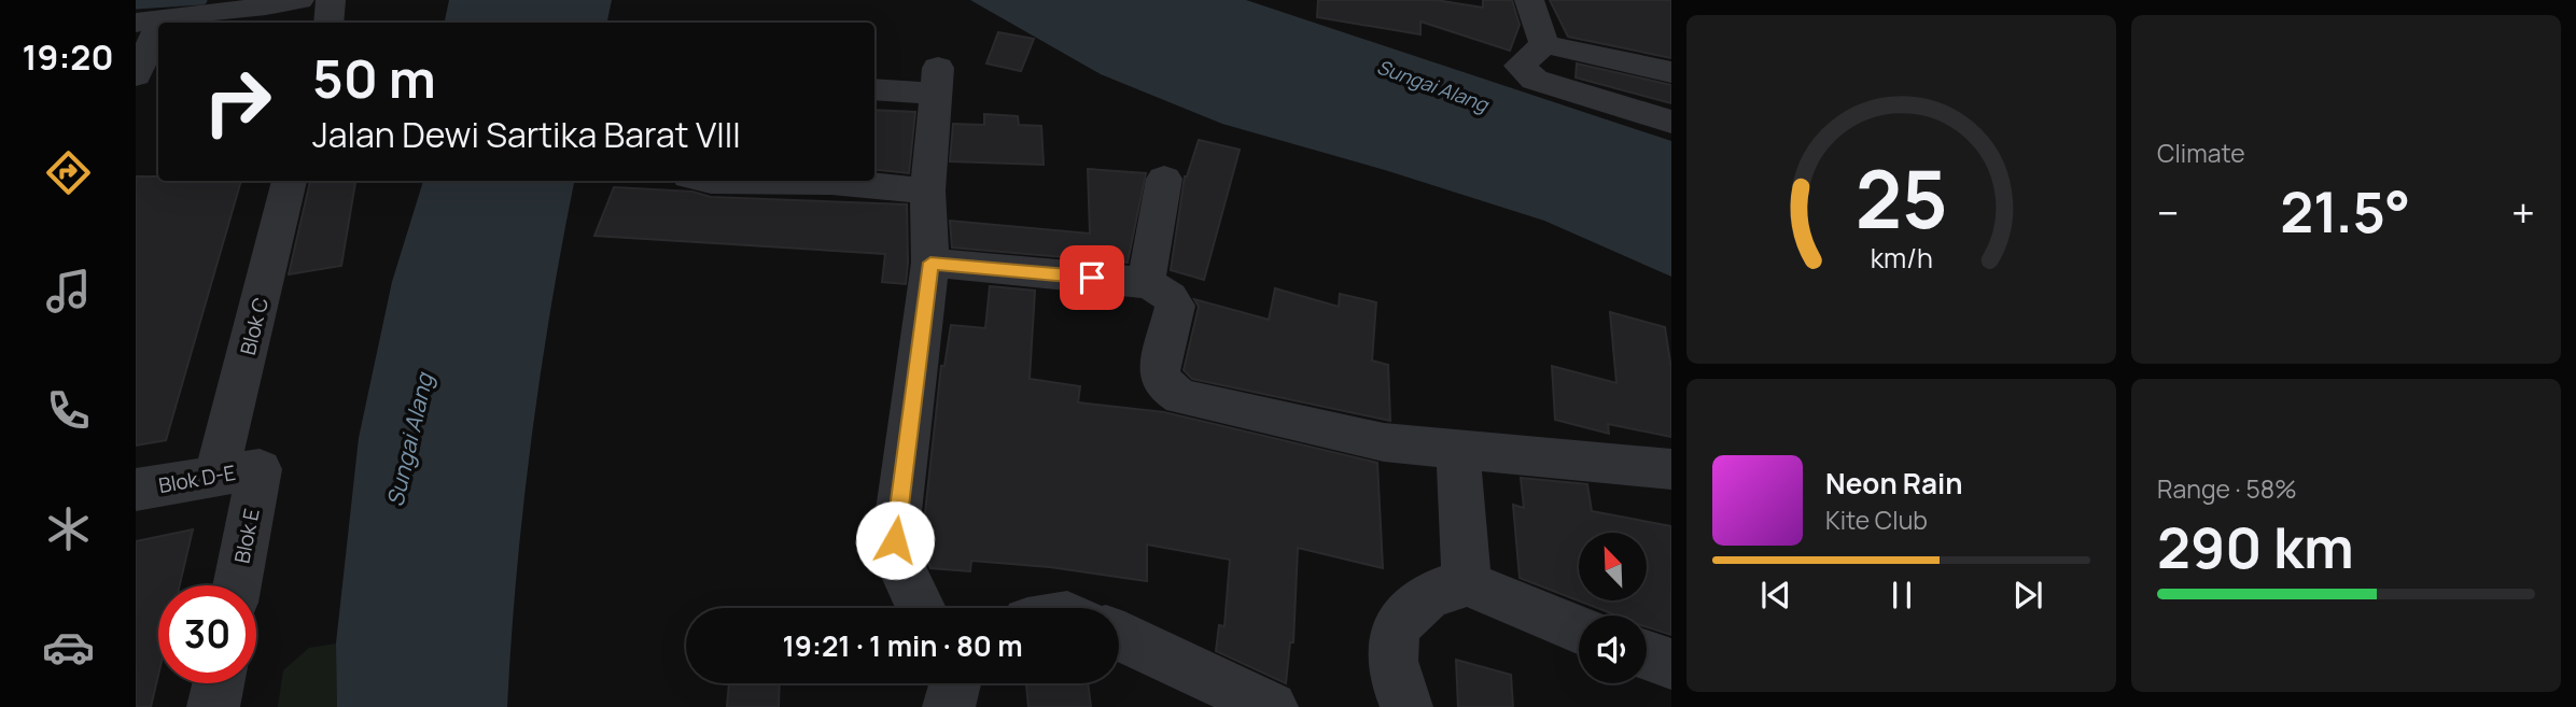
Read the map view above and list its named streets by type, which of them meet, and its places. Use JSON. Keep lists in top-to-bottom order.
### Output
{
  "streets": {
    "street": ["Blok C", "Blok D-E", "Blok E"]
  },
  "crossings": [
    ["Blok C", "Blok D-E"],
    ["Blok C", "Blok E"],
    ["Blok D-E", "Blok E"]
  ],
  "water": ["Sungai Alang"],
  "north": "top left",
  "page": {
    "tabs": "19:20",
    "tile": [
      "Climate",
      ["Range · 58%", "290 km"]
    ],
    "turn": ["50 m", "Jalan Dewi Sartika Barat VIII"],
    "heat": ["−", "21.5°", "+"],
    "song": ["Neon Rain", "Kite Club"],
    "limit": "30",
    "trip": "19:21 · 1 min · 80 m",
    "gauge": ["25", "km/h"]
  }
}
